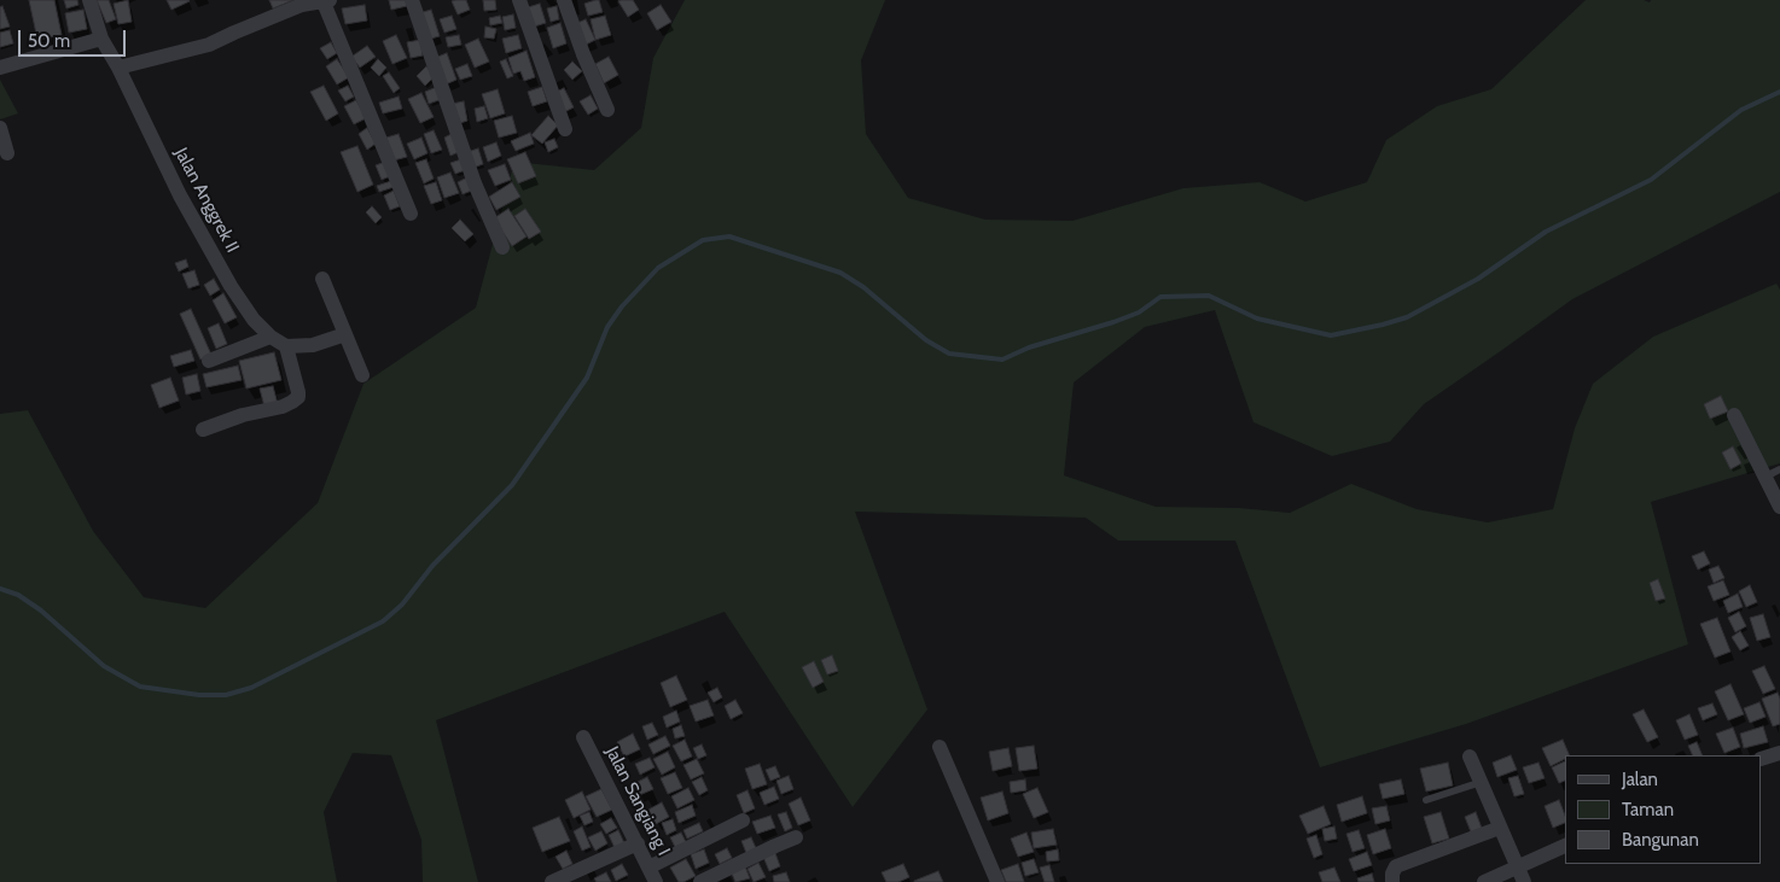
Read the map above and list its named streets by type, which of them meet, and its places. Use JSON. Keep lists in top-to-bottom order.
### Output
{
  "streets": {
    "street": ["Jalan Anggrek II", "Jalan Sangiang I"]
  },
  "legend": ["Jalan", "Taman", "Bangunan"],
  "scale_bar": "50 m"
}
